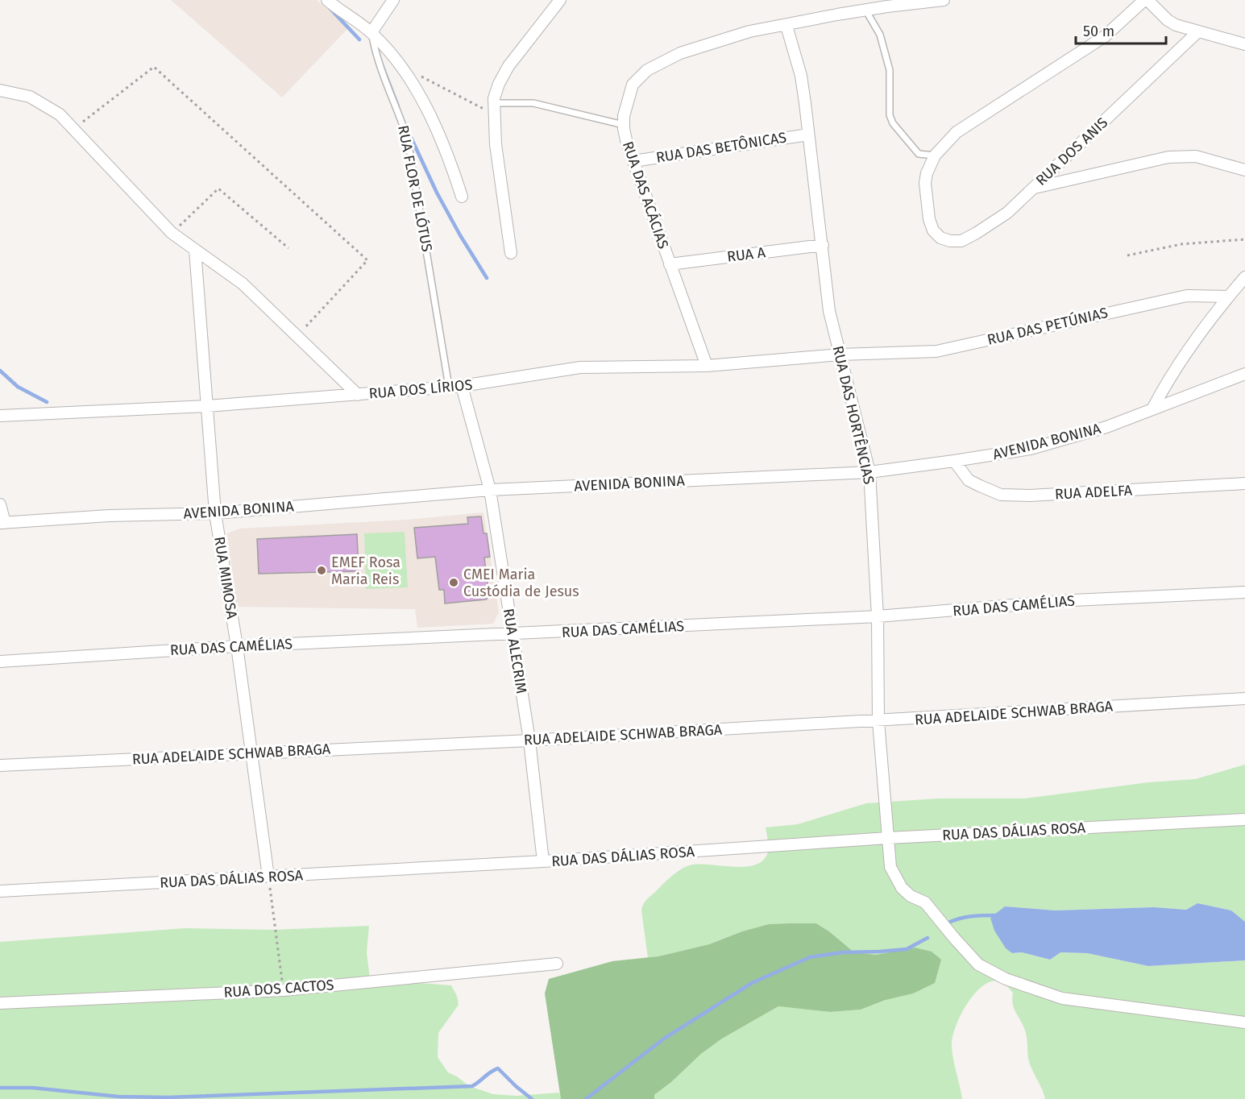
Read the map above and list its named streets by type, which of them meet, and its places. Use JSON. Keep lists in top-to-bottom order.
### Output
{
  "streets": {
    "street": [
      "RUA DAS BETÔNICAS",
      "RUA DOS ANIS",
      "RUA DAS ACÁCIAS",
      "RUA A",
      "RUA DAS PETÚNIAS",
      "RUA DOS LÍRIOS",
      "RUA DAS HORTÊNCIAS",
      "AVENIDA BONINA",
      "RUA ADELFA",
      "RUA MIMOSA",
      "RUA DAS CAMÉLIAS",
      "RUA ALECRIM",
      "RUA ADELAIDE SCHWAB BRAGA",
      "RUA DAS DÁLIAS ROSA",
      "RUA DOS CACTOS"
    ],
    "lane": ["RUA FLOR DE LÓTUS"]
  },
  "crossings": [
    ["RUA DAS BETÔNICAS", "RUA DAS ACÁCIAS"],
    ["RUA DAS BETÔNICAS", "RUA DAS HORTÊNCIAS"],
    ["RUA FLOR DE LÓTUS", "RUA DOS LÍRIOS"],
    ["RUA DAS ACÁCIAS", "RUA A"],
    ["RUA DAS ACÁCIAS", "RUA DOS LÍRIOS"],
    ["RUA DAS ACÁCIAS", "RUA DAS HORTÊNCIAS"],
    ["RUA A", "RUA DAS HORTÊNCIAS"],
    ["RUA DAS PETÚNIAS", "RUA DOS LÍRIOS"],
    ["RUA DAS PETÚNIAS", "RUA DAS HORTÊNCIAS"],
    ["RUA DOS LÍRIOS", "RUA DAS HORTÊNCIAS"],
    ["RUA DOS LÍRIOS", "RUA MIMOSA"],
    ["RUA DOS LÍRIOS", "RUA ALECRIM"],
    ["RUA DAS HORTÊNCIAS", "AVENIDA BONINA"],
    ["RUA DAS HORTÊNCIAS", "RUA DAS CAMÉLIAS"],
    ["RUA DAS HORTÊNCIAS", "RUA ADELAIDE SCHWAB BRAGA"],
    ["RUA DAS HORTÊNCIAS", "RUA DAS DÁLIAS ROSA"],
    ["AVENIDA BONINA", "RUA ADELFA"],
    ["AVENIDA BONINA", "RUA MIMOSA"],
    ["AVENIDA BONINA", "RUA ALECRIM"],
    ["RUA MIMOSA", "RUA DAS CAMÉLIAS"],
    ["RUA MIMOSA", "RUA ADELAIDE SCHWAB BRAGA"],
    ["RUA MIMOSA", "RUA DAS DÁLIAS ROSA"],
    ["RUA DAS CAMÉLIAS", "RUA ALECRIM"],
    ["RUA ALECRIM", "RUA ADELAIDE SCHWAB BRAGA"],
    ["RUA ALECRIM", "RUA DAS DÁLIAS ROSA"]
  ],
  "places": ["EMEF Rosa Maria Reis", "CMEI Maria Custódia de Jesus"],
  "scale_bar": "50 m"
}
